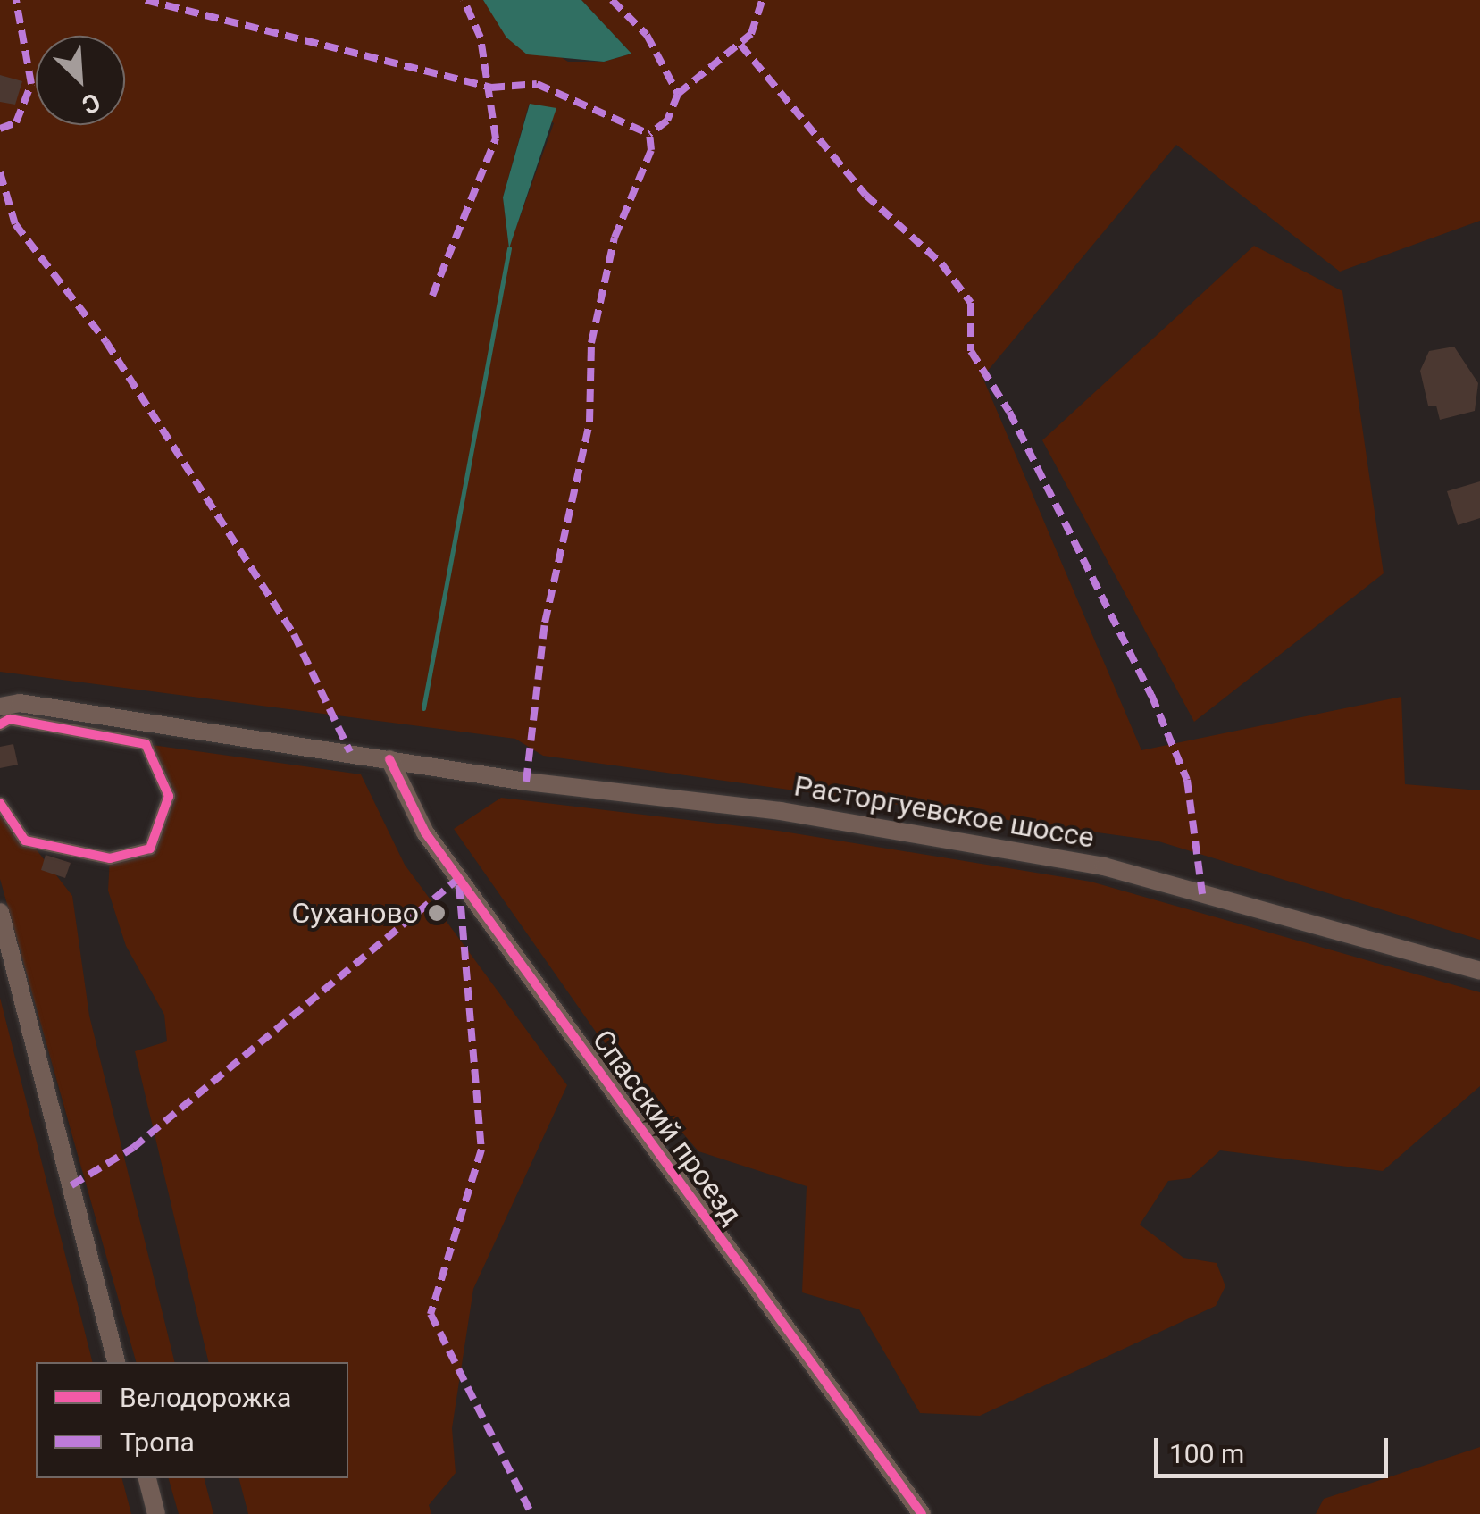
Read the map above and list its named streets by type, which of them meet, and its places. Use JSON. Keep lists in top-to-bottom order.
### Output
{
  "streets": {
    "main road": ["Расторгуевское шоссе", "Спасский проезд"]
  },
  "crossings": [
    ["Расторгуевское шоссе", "Спасский проезд"]
  ],
  "places": ["Суханово"],
  "legend": ["Велодорожка", "Тропа"],
  "scale_bar": "100 m",
  "north": "bottom right"
}
